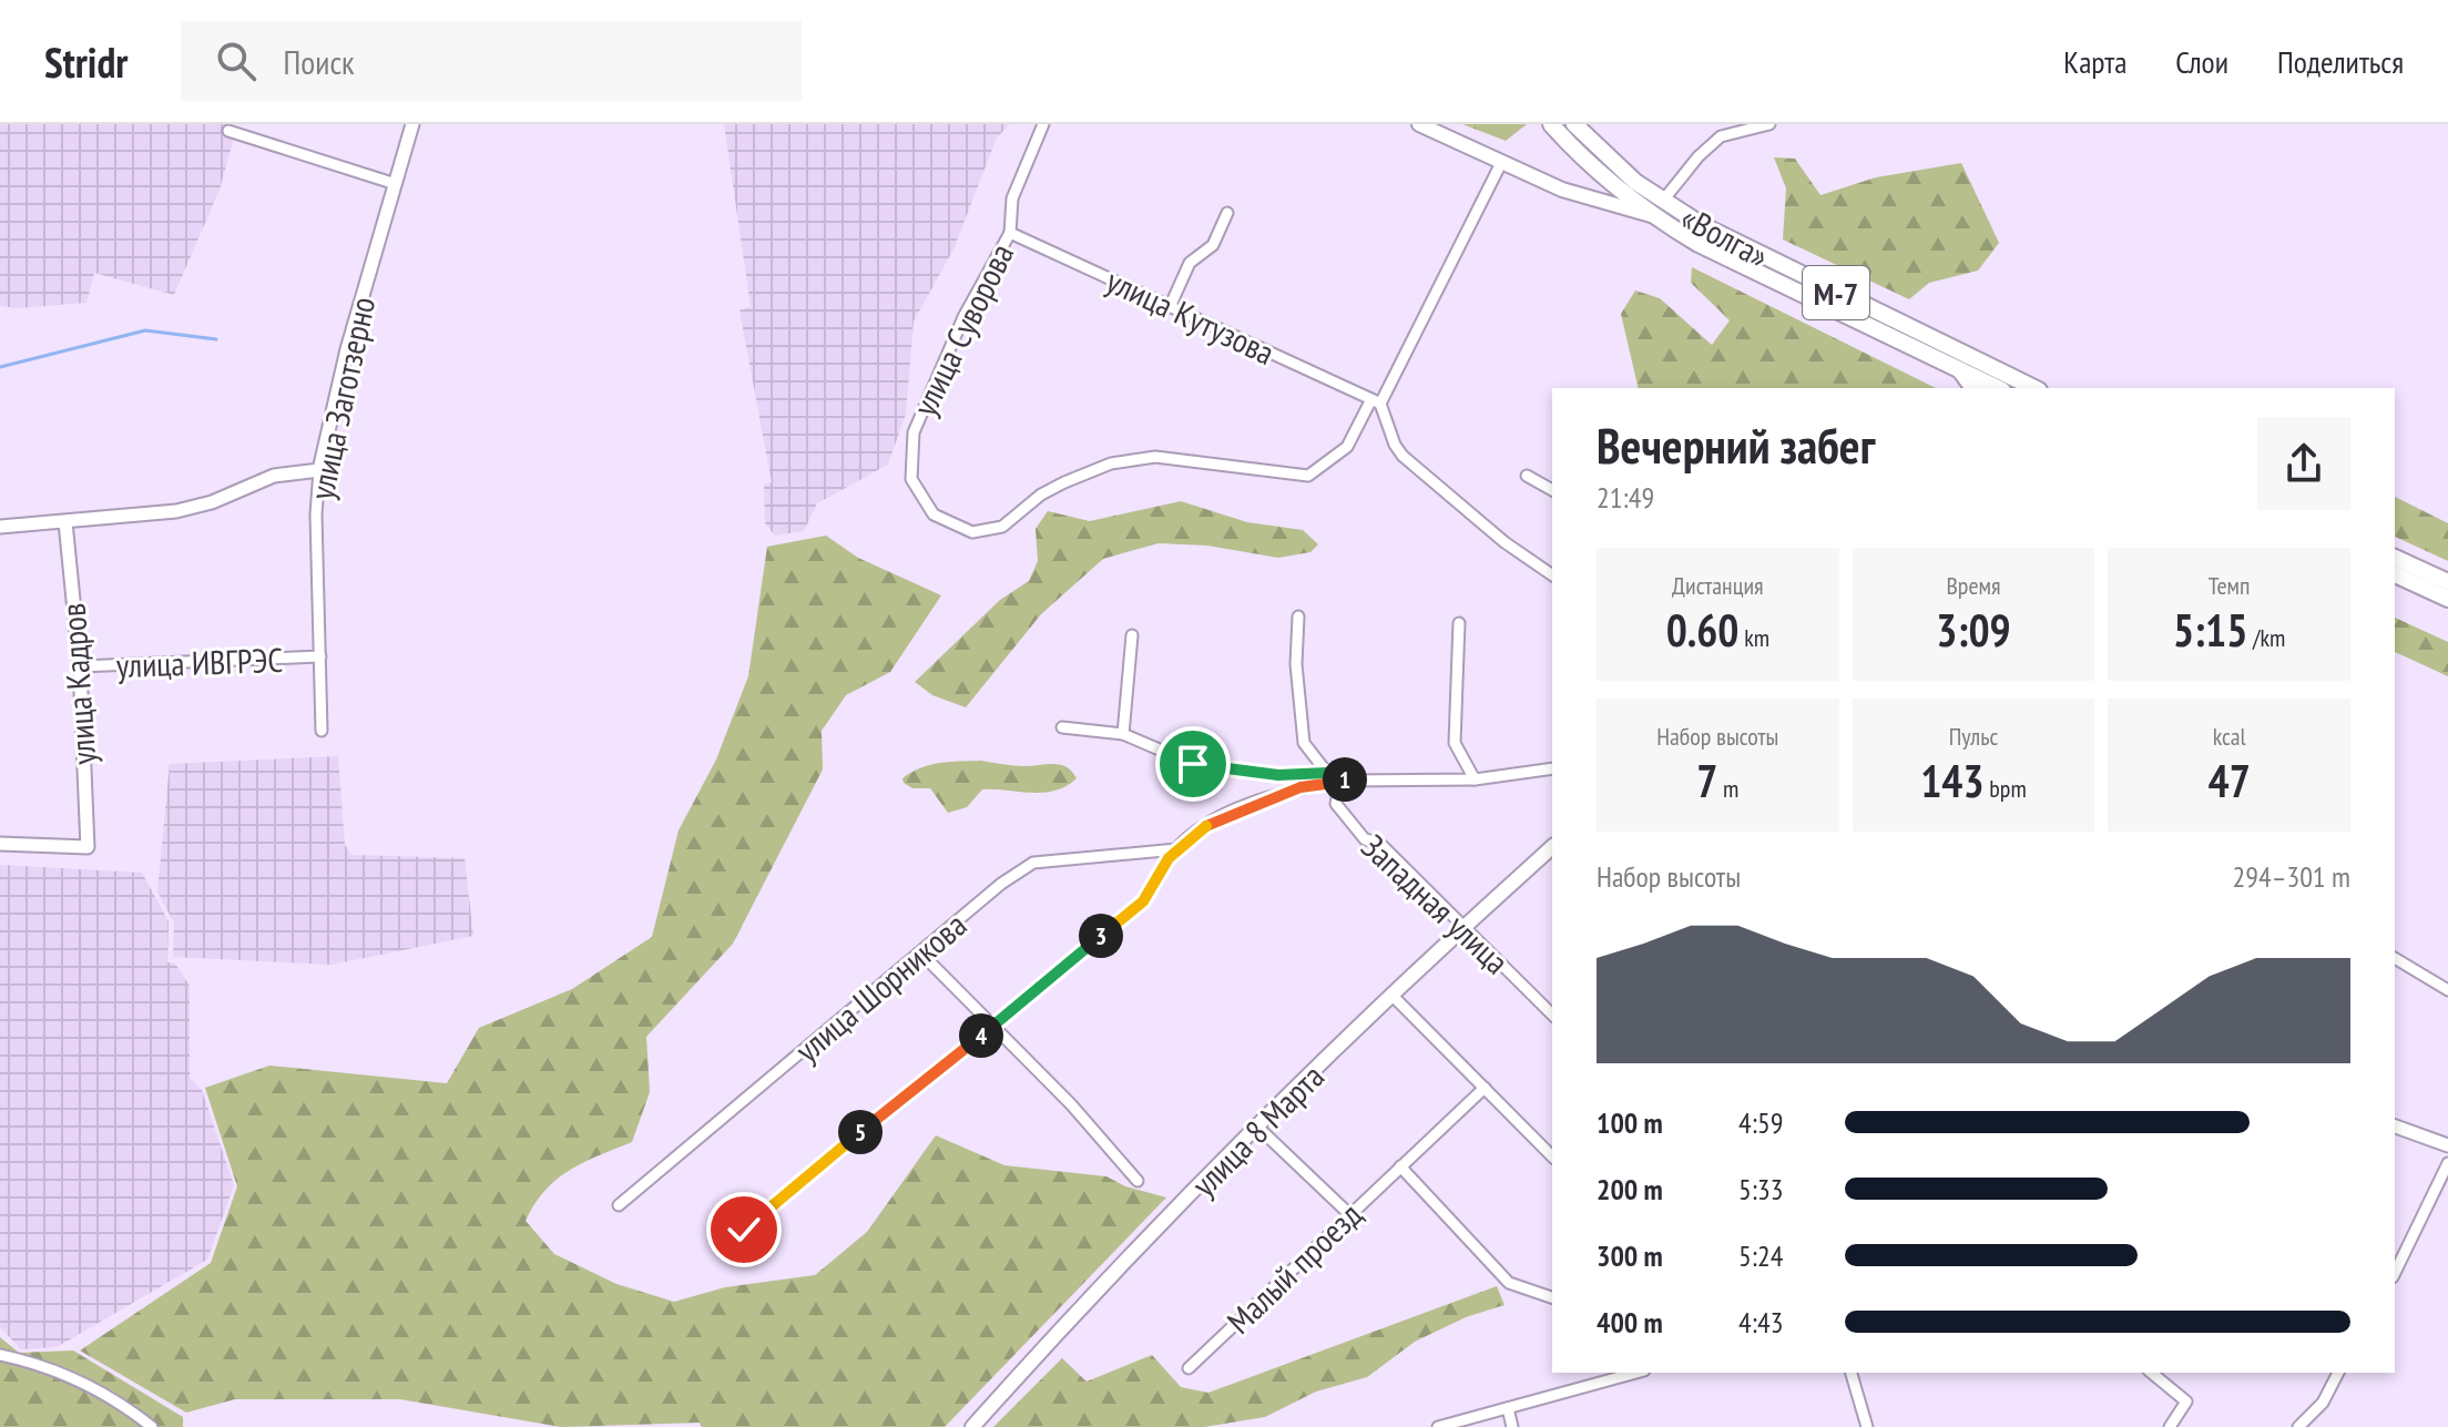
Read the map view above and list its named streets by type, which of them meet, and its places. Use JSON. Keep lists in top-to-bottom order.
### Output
{
  "streets": {
    "highway": ["«Волга»", "М-7"],
    "main road": ["улица 8 Марта"],
    "street": [
      "улица Кутузова",
      "улица Суворова",
      "улица Заготзерно",
      "улица ИВГРЭС",
      "улица Кадров",
      "Западная улица",
      "улица Шорникова",
      "Малый проезд"
    ]
  },
  "crossings": [
    ["улица Кутузова", "улица Суворова"],
    ["улица Заготзерно", "улица ИВГРЭС"],
    ["улица ИВГРЭС", "улица Кадров"],
    ["Западная улица", "улица 8 Марта"]
  ],
  "page": {
    "header": "Stridr",
    "search": "Поиск",
    "nav": ["Карта", "Слои", "Поделиться"],
    "heading": ["Вечерний забег", "21:49"],
    "stats": [
      ["Дистанция", "0.60 km"],
      ["Время", "3:09"],
      ["Темп", "5:15 /km"],
      ["Набор высоты", "7 m"],
      ["Пульс", "143 bpm"],
      ["kcal", "47"]
    ],
    "pins": [
      "1",
      "3",
      "4",
      "5"
    ],
    "chart": ["Набор высоты", "294–301 m"],
    "list": [
      {
        "name": "100 m",
        "note": "4:59"
      },
      {
        "name": "200 m",
        "note": "5:33"
      },
      {
        "name": "300 m",
        "note": "5:24"
      },
      {
        "name": "400 m",
        "note": "4:43"
      }
    ]
  }
}
